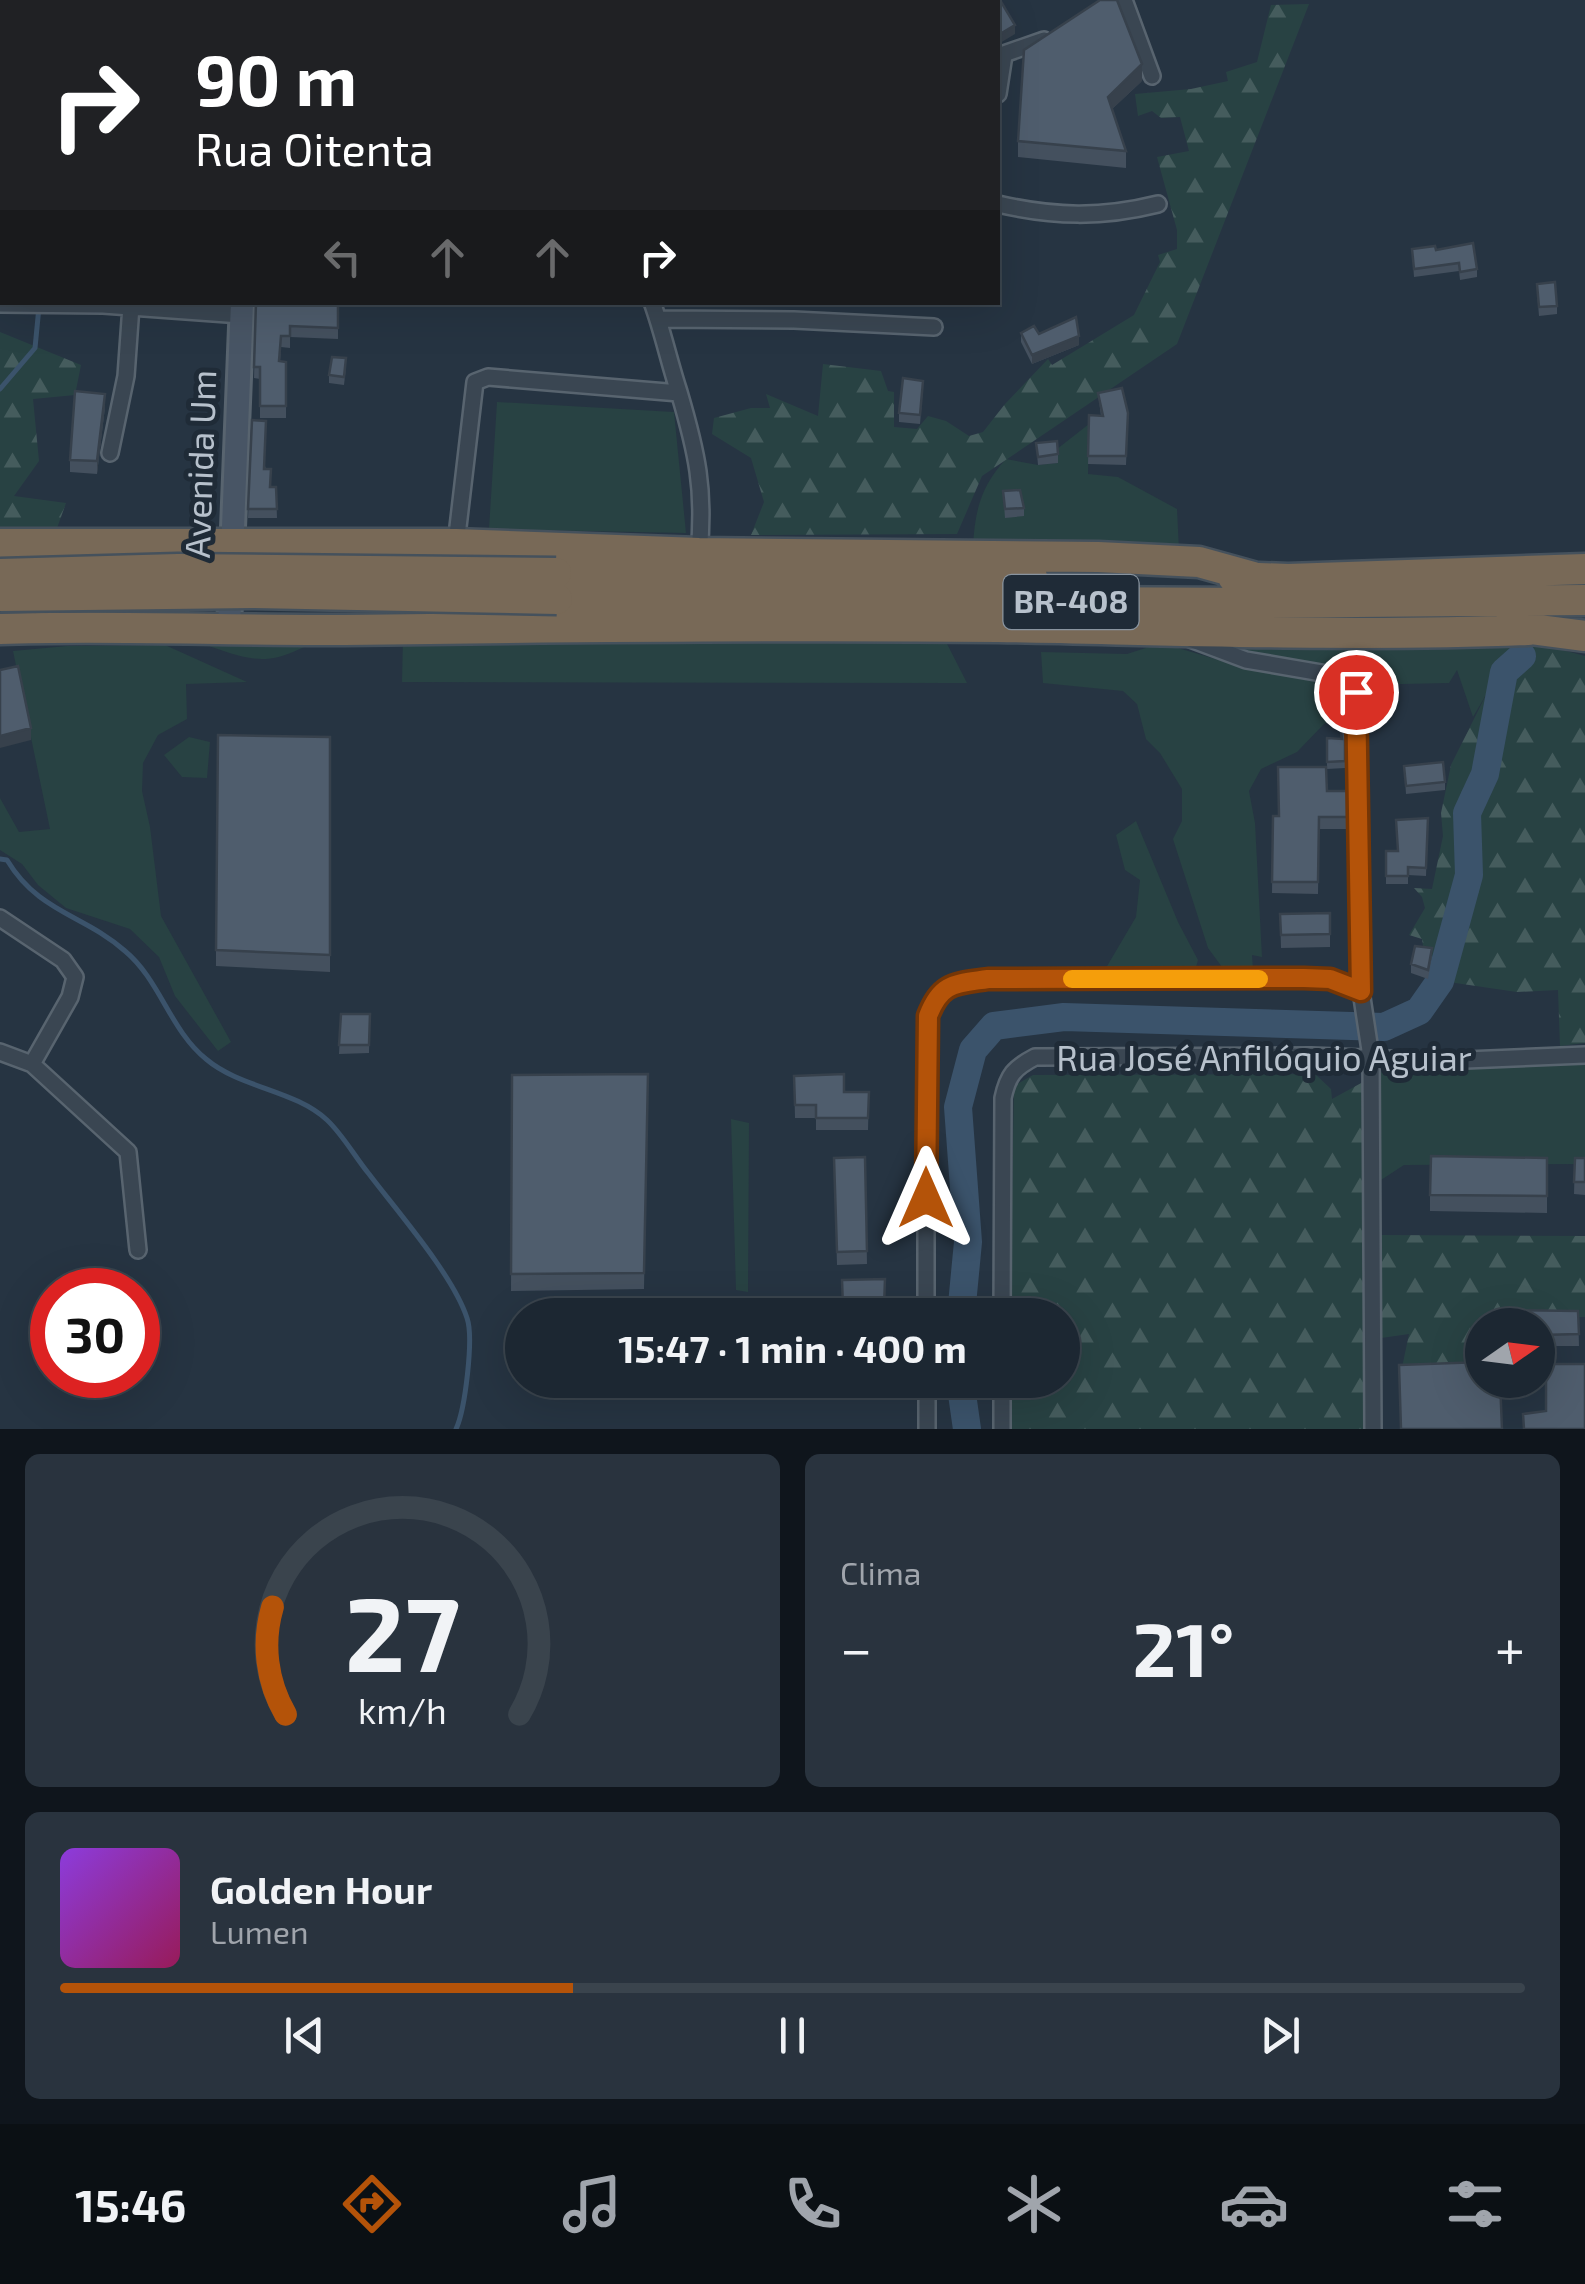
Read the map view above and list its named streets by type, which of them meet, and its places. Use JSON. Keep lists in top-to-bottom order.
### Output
{
  "streets": {
    "highway": ["BR-408"],
    "street": ["Avenida Um", "Rua José Anfilóquio Aguiar"]
  },
  "north": "right",
  "page": {
    "turn": ["90 m", "Rua Oitenta"],
    "limit": "30",
    "trip": "15:47 · 1 min · 400 m",
    "tile": "Clima",
    "heat": ["−", "21°", "+"],
    "song": ["Golden Hour", "Lumen"],
    "tabs": "15:46",
    "gauge": ["27", "km/h"]
  }
}
